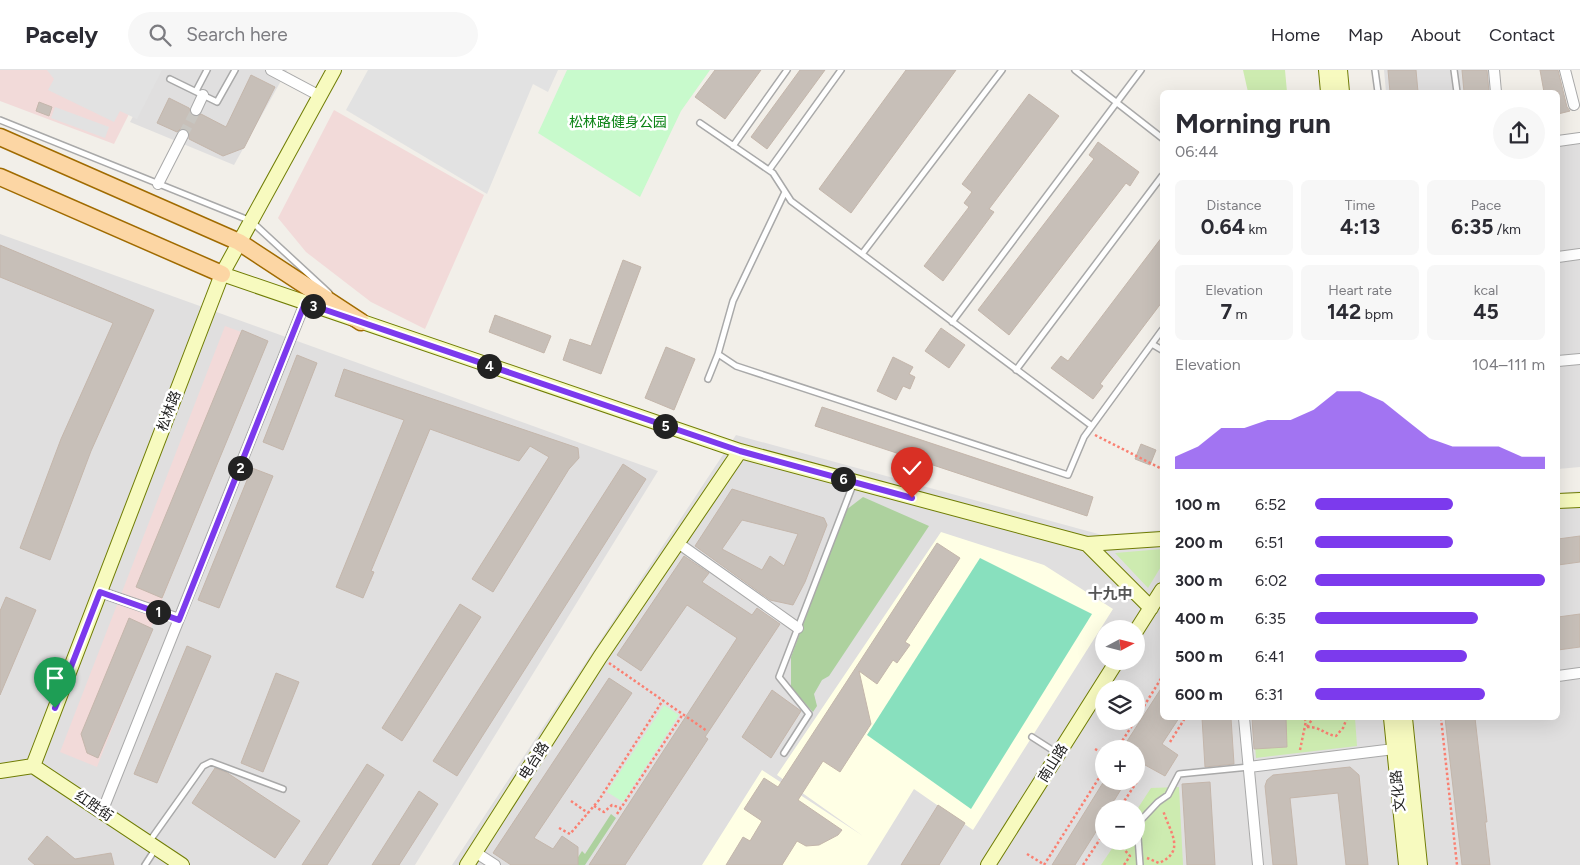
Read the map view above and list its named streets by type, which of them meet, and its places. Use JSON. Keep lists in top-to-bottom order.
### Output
{
  "streets": {
    "street": [
      "松林路",
      "电台路",
      "南山路",
      "文化路",
      "红胜街"
    ]
  },
  "crossings": [
    ["松林路", "红胜街"]
  ],
  "districts": ["十九中"],
  "parks": ["松林路健身公园"],
  "north": "right",
  "page": {
    "header": "Pacely",
    "search": "Search here",
    "nav": [
      "Home",
      "Map",
      "About",
      "Contact"
    ],
    "heading": ["Morning run", "06:44"],
    "stats": [
      ["Distance", "0.64 km"],
      ["Time", "4:13"],
      ["Pace", "6:35 /km"],
      ["Elevation", "7 m"],
      ["Heart rate", "142 bpm"],
      ["kcal", "45"]
    ],
    "pins": [
      "3",
      "4",
      "5",
      "2",
      "6",
      "1"
    ],
    "chart": ["Elevation", "104–111 m"],
    "list": [
      {
        "name": "100 m",
        "note": "6:52"
      },
      {
        "name": "200 m",
        "note": "6:51"
      },
      {
        "name": "300 m",
        "note": "6:02"
      },
      {
        "name": "400 m",
        "note": "6:35"
      },
      {
        "name": "500 m",
        "note": "6:41"
      },
      {
        "name": "600 m",
        "note": "6:31"
      }
    ],
    "map_buttons": ["+", "−"]
  }
}
